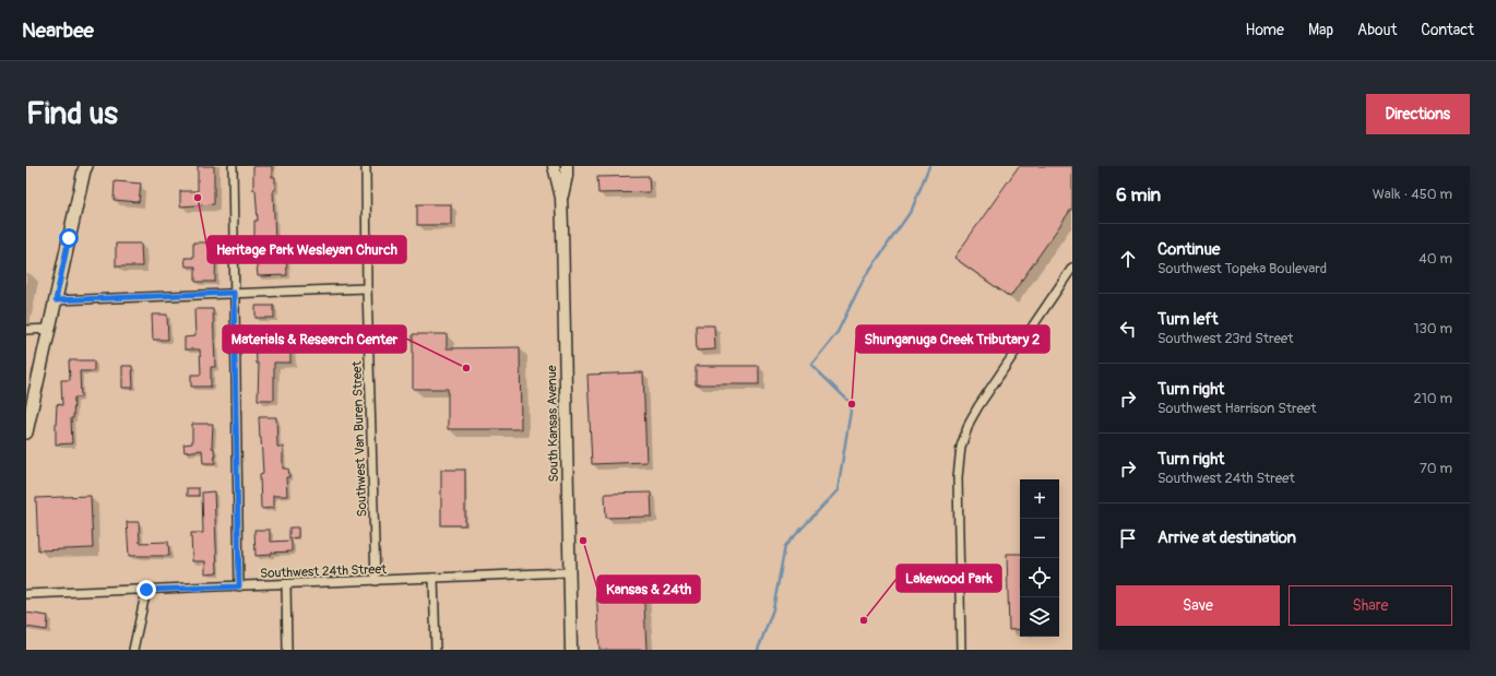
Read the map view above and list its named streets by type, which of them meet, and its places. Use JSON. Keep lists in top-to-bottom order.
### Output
{
  "streets": {
    "main road": ["South Kansas Avenue"],
    "street": ["Southwest Van Buren Street", "Southwest 24th Street"]
  },
  "crossings": [
    ["South Kansas Avenue", "Southwest 24th Street"],
    ["Southwest Van Buren Street", "Southwest 24th Street"]
  ],
  "places": [
    "Heritage Park Wesleyan Church",
    "Materials & Research Center",
    "Shunganuga Creek Tributary 2",
    "Kansas & 24th",
    "Lakewood Park"
  ],
  "page": {
    "header": "Nearbee",
    "nav": [
      "Home",
      "Map",
      "About",
      "Contact"
    ],
    "buttons": [
      "Directions",
      ["Save", "Share"]
    ],
    "title": "Find us",
    "heading": ["6 min", "Walk · 450 m"],
    "list": [
      ["Continue", "Southwest Topeka Boulevard", "40 m"],
      ["Turn left", "Southwest 23rd Street", "130 m"],
      ["Turn right", "Southwest Harrison Street", "210 m"],
      ["Turn right", "Southwest 24th Street", "70 m"],
      "Arrive at destination"
    ],
    "map_buttons": ["+", "−"]
  }
}
